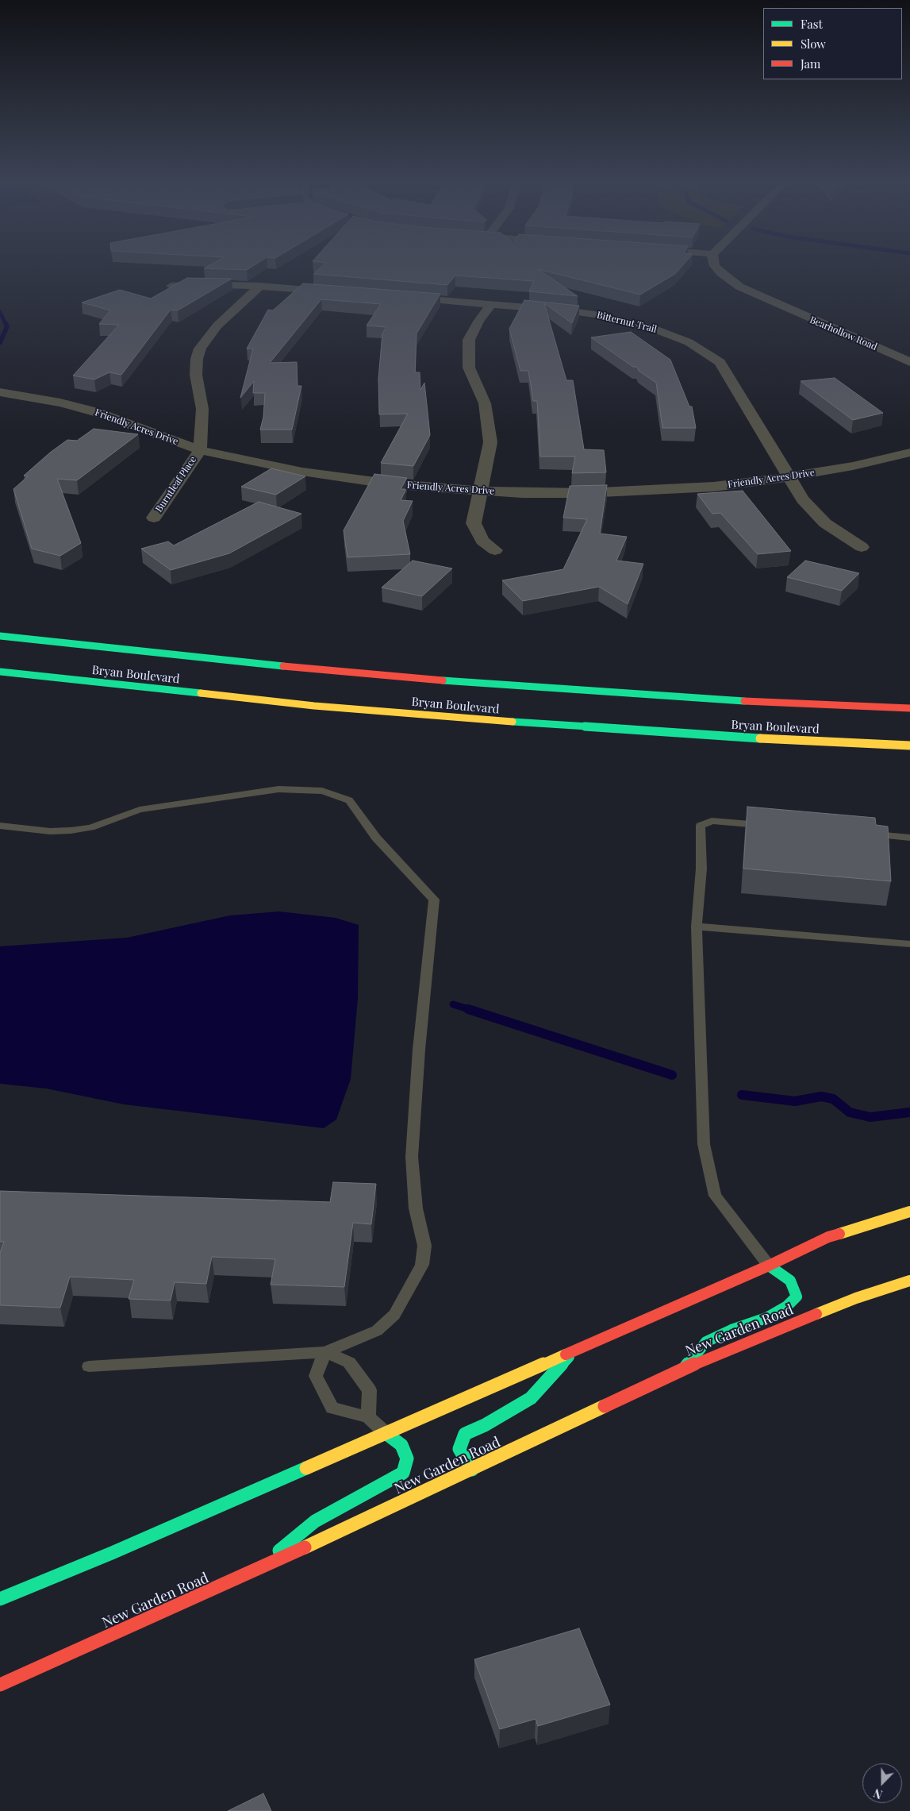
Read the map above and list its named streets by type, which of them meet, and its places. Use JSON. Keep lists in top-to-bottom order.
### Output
{
  "streets": {
    "main road": ["Bryan Boulevard", "New Garden Road"],
    "street": [
      "Bitternut Trail",
      "Bearhollow Road",
      "Friendly Acres Drive",
      "Burntleaf Place"
    ]
  },
  "crossings": [
    ["Bitternut Trail", "Friendly Acres Drive"],
    ["Friendly Acres Drive", "Burntleaf Place"]
  ],
  "legend": ["Fast", "Slow", "Jam"],
  "north": "bottom"
}
